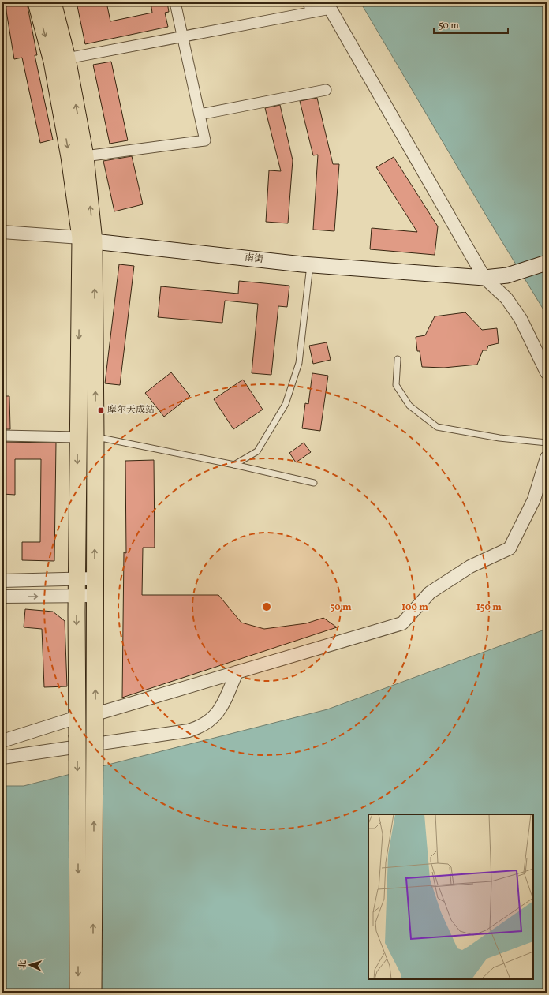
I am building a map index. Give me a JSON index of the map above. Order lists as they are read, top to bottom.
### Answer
{
  "streets": {
    "main road": ["南街"]
  },
  "places": {
    "transit": ["摩尔天成站"]
  },
  "scale_bar": "50 m",
  "north": "left",
  "rings": ["50 m", "100 m", "150 m"]
}
